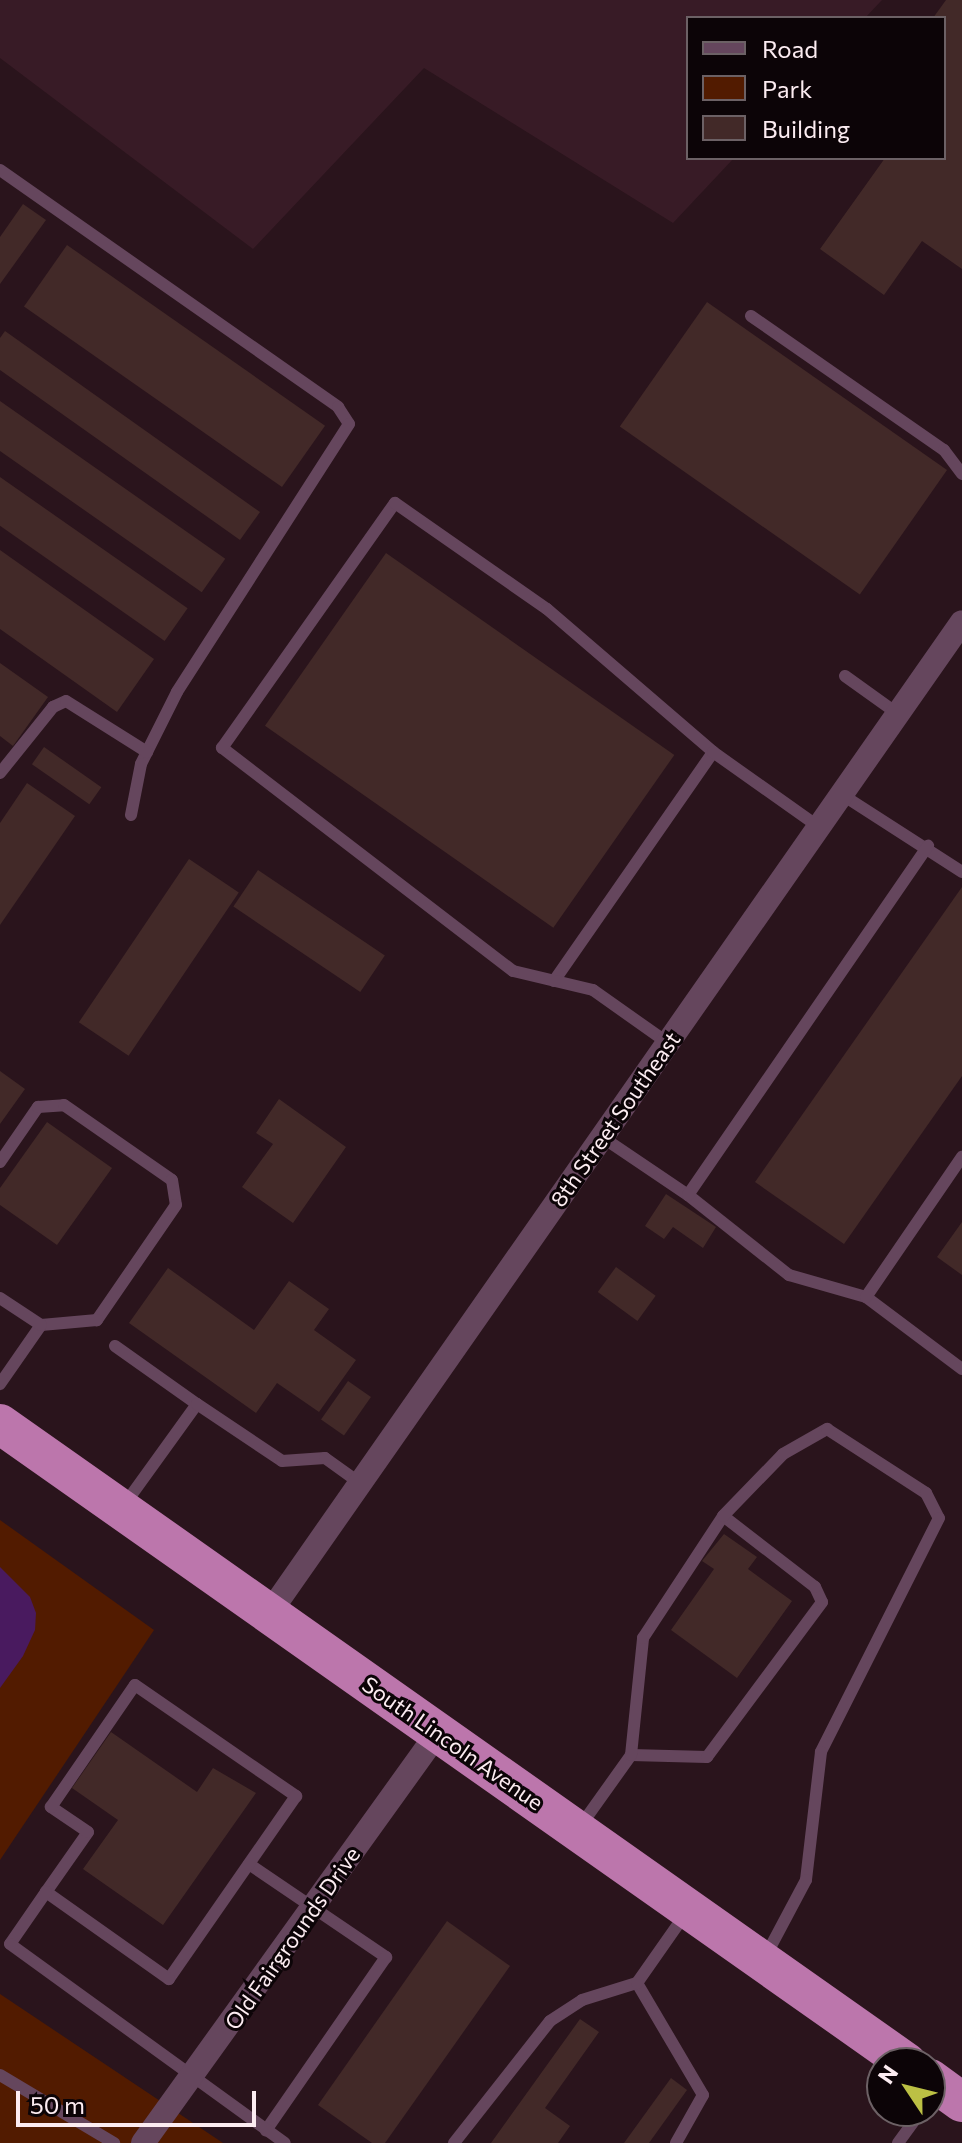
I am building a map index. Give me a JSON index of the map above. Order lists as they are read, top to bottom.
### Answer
{
  "streets": {
    "highway": ["South Lincoln Avenue"],
    "street": ["8th Street Southeast", "Old Fairgrounds Drive"]
  },
  "crossings": [
    ["8th Street Southeast", "South Lincoln Avenue"],
    ["South Lincoln Avenue", "Old Fairgrounds Drive"]
  ],
  "legend": ["Road", "Park", "Building"],
  "scale_bar": "50 m",
  "north": "top left"
}
